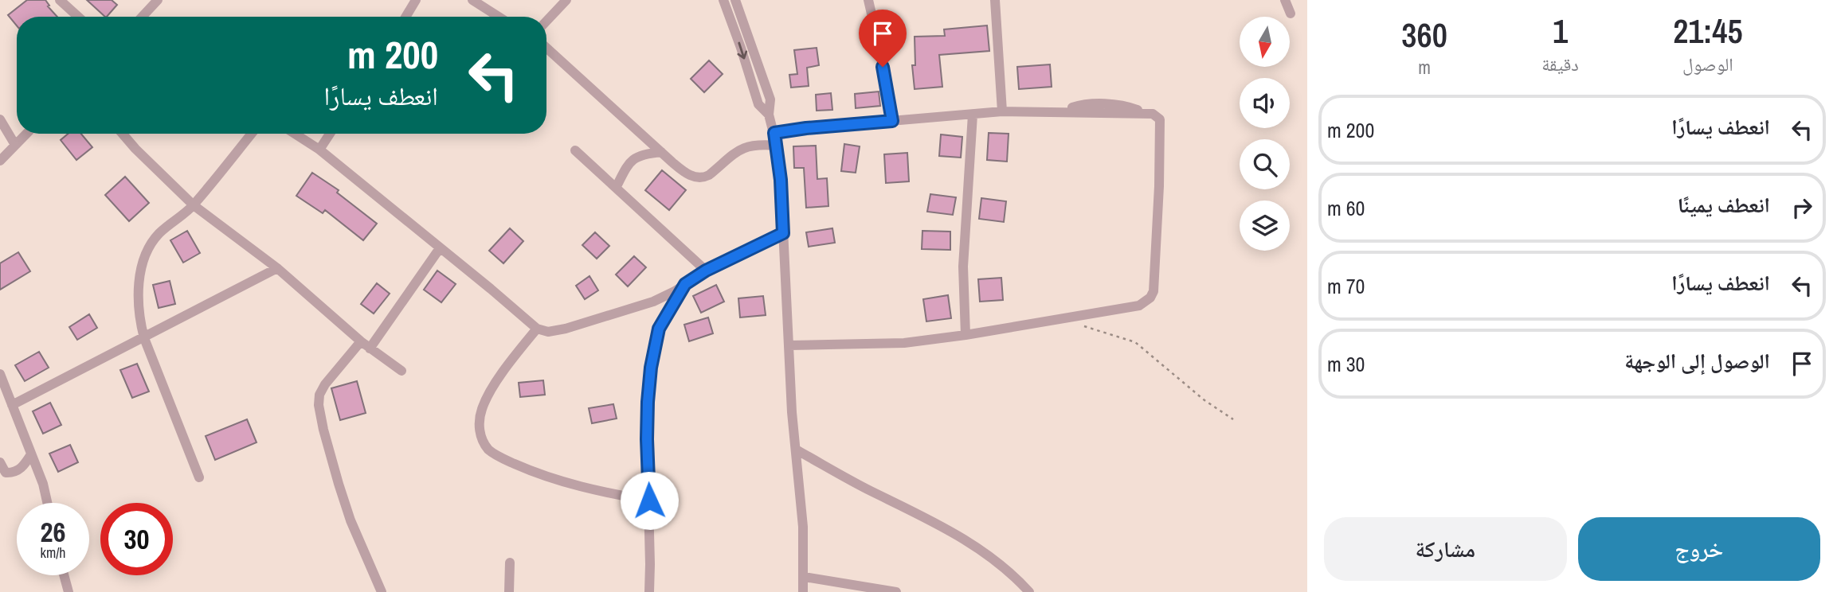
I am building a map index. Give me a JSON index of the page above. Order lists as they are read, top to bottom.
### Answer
{
  "north": "bottom",
  "page": {
    "eta": [
      "21:45",
      "الوصول",
      "1",
      "دقيقة",
      "360",
      "m"
    ],
    "turn": ["200 m", "انعطف يسارًا"],
    "list": [
      {
        "name": "انعطف يسارًا",
        "value": "200 m"
      },
      {
        "name": "انعطف يمينًا",
        "value": "60 m"
      },
      {
        "name": "انعطف يسارًا",
        "value": "70 m"
      },
      {
        "name": "الوصول إلى الوجهة",
        "value": "30 m"
      }
    ],
    "speed": "26 km/h",
    "limit": "30",
    "buttons": ["خروج", "مشاركة"]
  }
}
